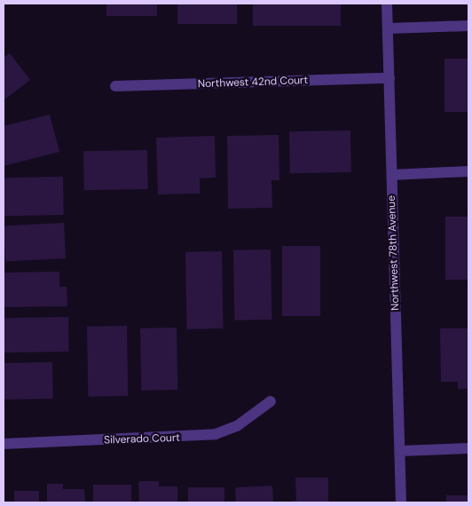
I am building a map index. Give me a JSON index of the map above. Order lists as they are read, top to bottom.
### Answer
{
  "streets": {
    "street": ["Northwest 42nd Court", "Northwest 78th Avenue", "Silverado Court"]
  },
  "crossings": [
    ["Northwest 42nd Court", "Northwest 78th Avenue"]
  ]
}
